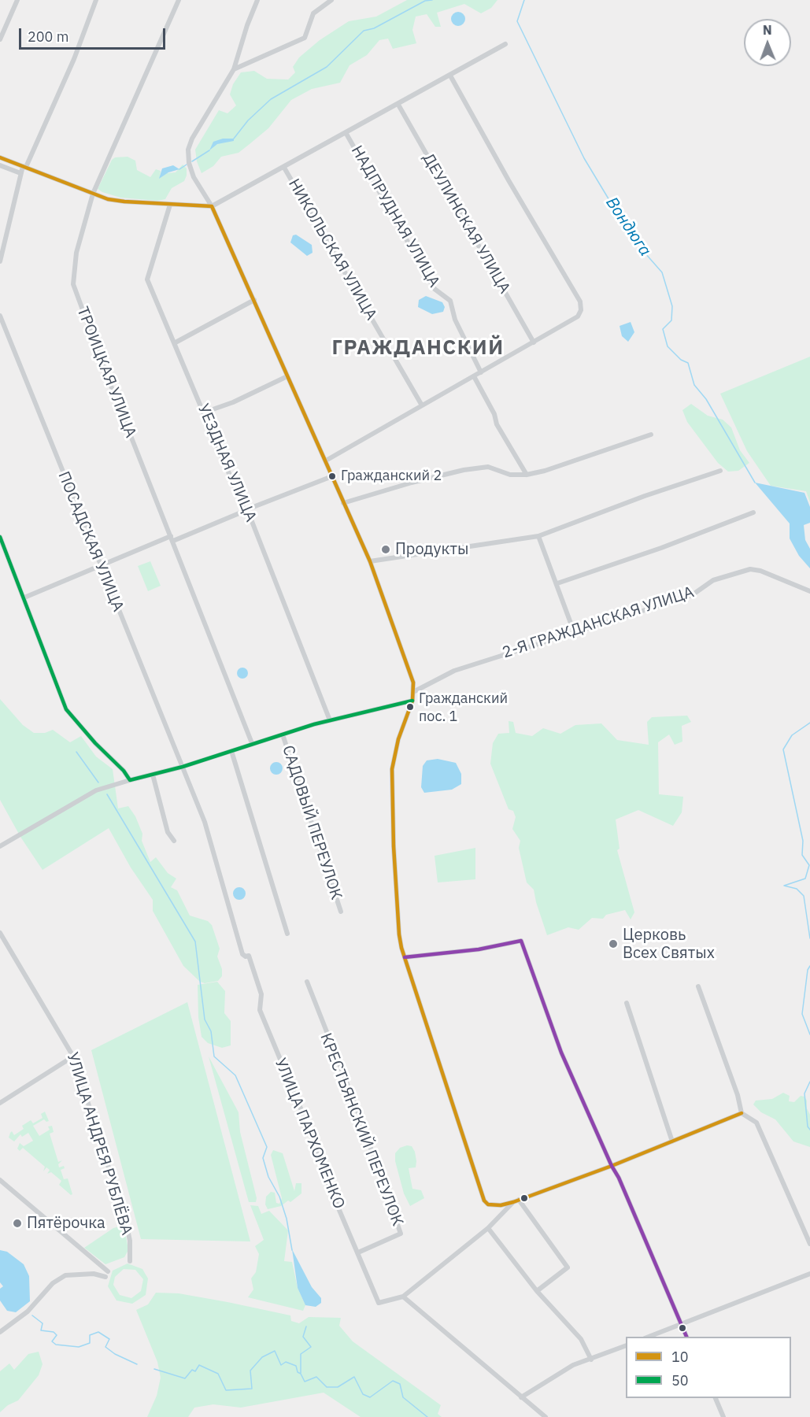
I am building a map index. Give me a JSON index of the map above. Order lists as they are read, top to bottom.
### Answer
{
  "streets": {
    "street": [
      "НАДПРУДНАЯ УЛИЦА",
      "ДЕУЛИНСКАЯ УЛИЦА",
      "НИКОЛЬСКАЯ УЛИЦА",
      "ТРОИЦКАЯ УЛИЦА",
      "УЕЗДНАЯ УЛИЦА",
      "ПОСАДСКАЯ УЛИЦА",
      "2-Я ГРАЖДАНСКАЯ УЛИЦА",
      "САДОВЫЙ ПЕРЕУЛОК",
      "КРЕСТЬЯНСКИЙ ПЕРЕУЛОК",
      "УЛИЦА ПАРХОМЕНКО",
      "УЛИЦА АНДРЕЯ РУБЛЁВА"
    ]
  },
  "crossings": [
    ["ПОСАДСКАЯ УЛИЦА", "УЛИЦА ПАРХОМЕНКО"],
    ["КРЕСТЬЯНСКИЙ ПЕРЕУЛОК", "УЛИЦА ПАРХОМЕНКО"]
  ],
  "districts": ["ГРАЖДАНСКИЙ"],
  "water": ["Вондюга"],
  "places": [
    "Гражданский 2",
    "Продукты",
    "Гражданский пос. 1",
    "Церковь Всех Святых",
    "Пятёрочка"
  ],
  "lines": ["transit line 10", "transit line 50"],
  "legend": ["10", "50"],
  "scale_bar": "200 m",
  "north": "top"
}
